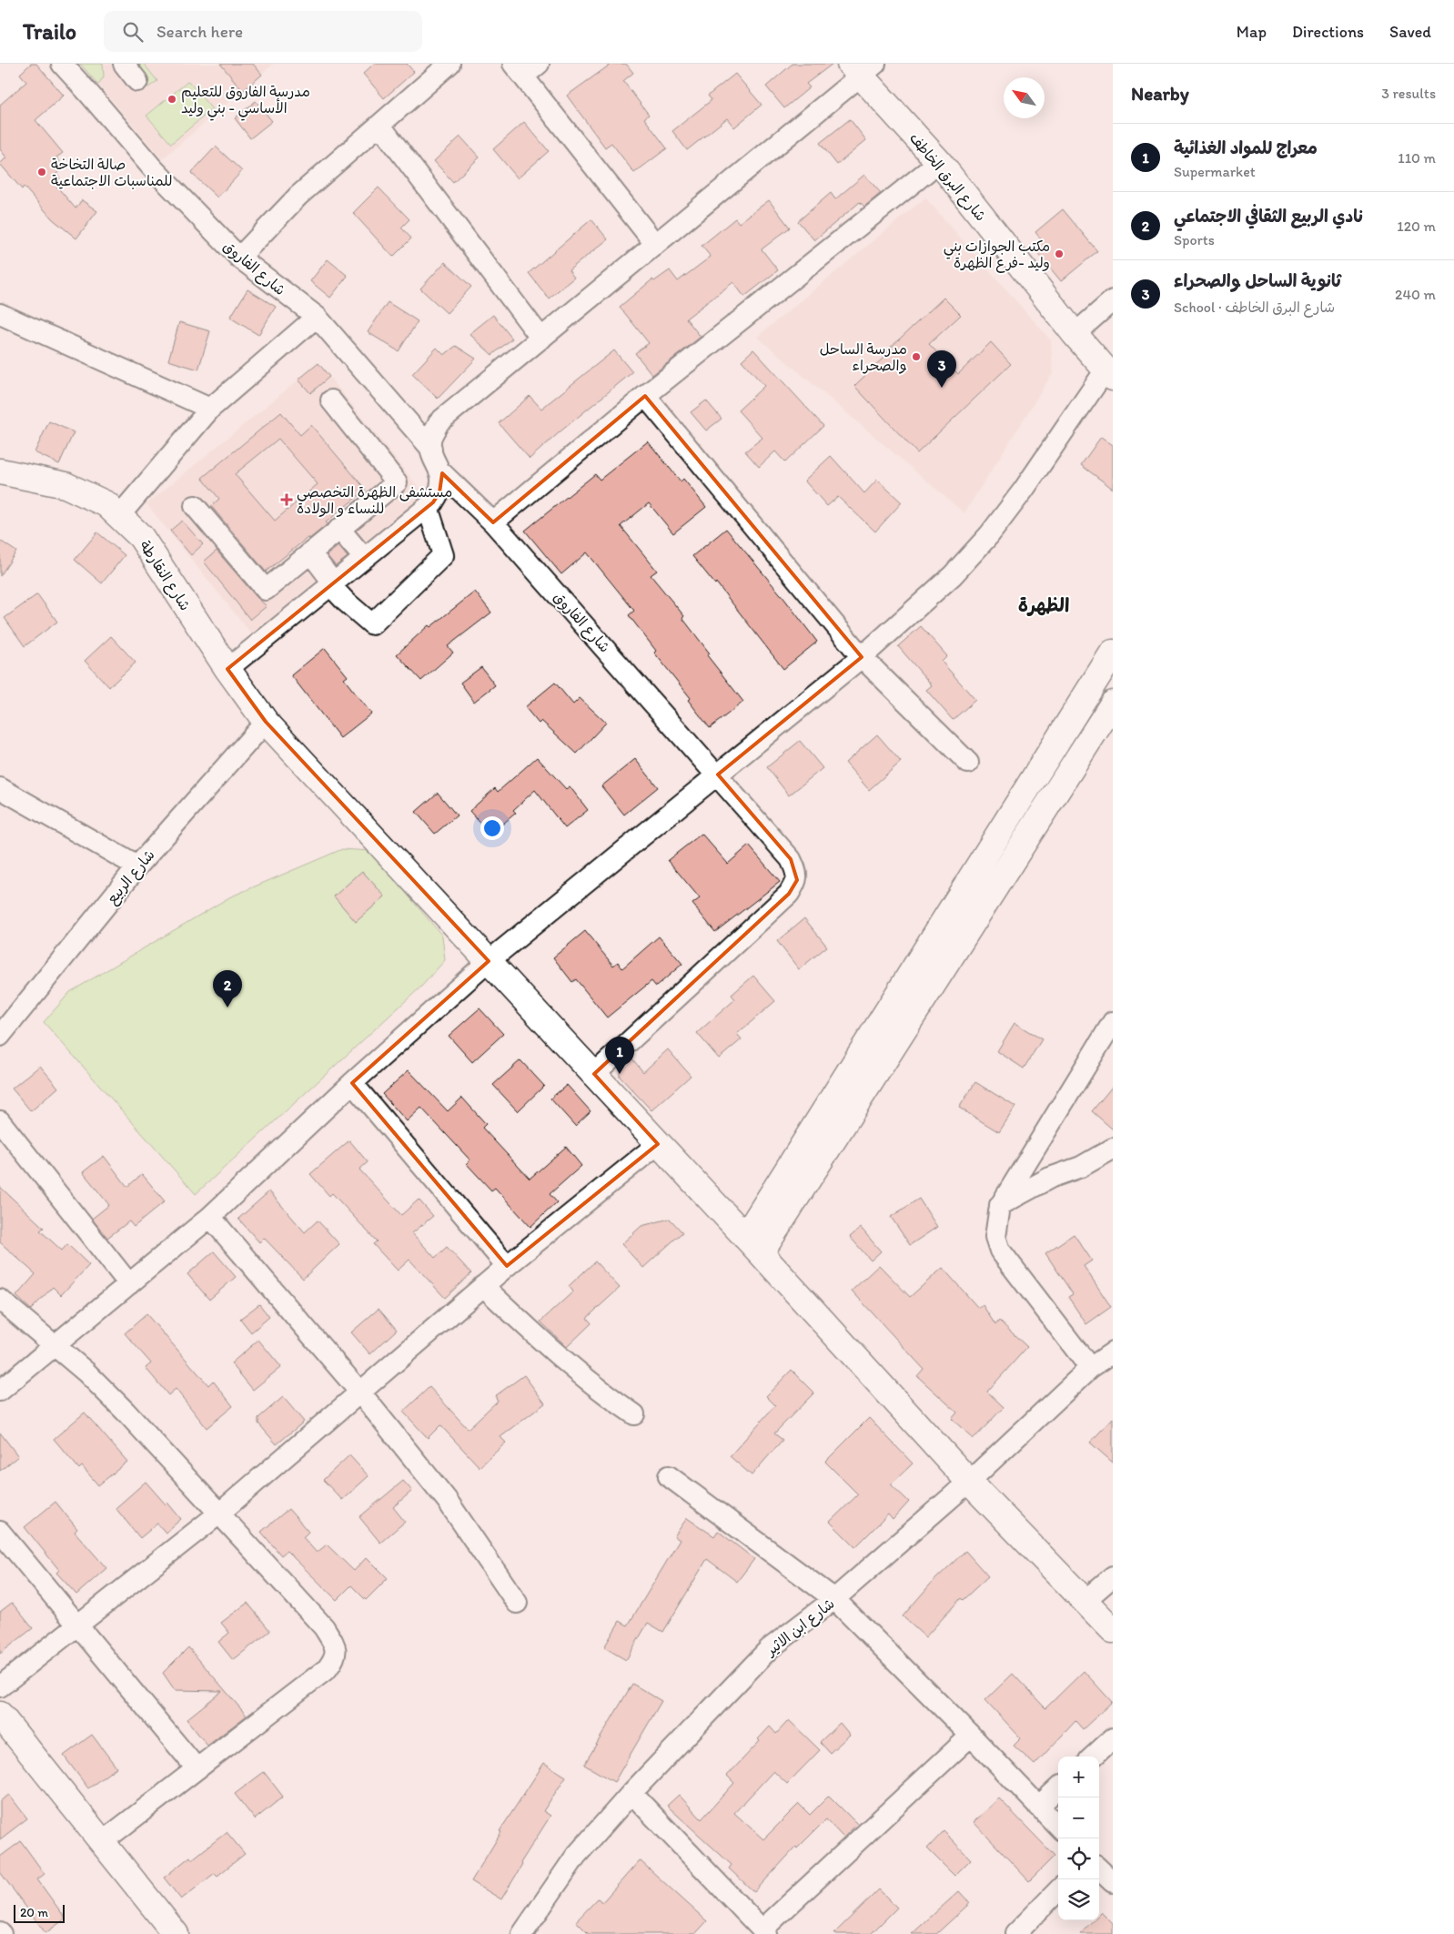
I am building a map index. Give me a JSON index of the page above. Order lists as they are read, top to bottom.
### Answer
{
  "streets": {
    "main road": ["شارع البرق الخاطف", "شارع النقارطة"],
    "street": ["شارع الفاروق", "شارع الربيع", "شارع ابن الاثير"]
  },
  "crossings": [
    ["شارع الفاروق", "شارع النقارطة"],
    ["شارع النقارطة", "شارع الربيع"],
    ["شارع النقارطة", "شارع ابن الاثير"]
  ],
  "districts": ["الظهرة"],
  "places": {
    "other": [
      "مدرسة الفاروق للتعليم الأساسي - بني وليد",
      "صالة التخاخة للمناسبات الاجتماعية",
      "مكتب الجوازات بني وليد -فرع الظهرة",
      "مدرسة الساحل والصحراء"
    ],
    "health": ["مستشفى الظهرة التخصصي للنساء و الولادة"]
  },
  "scale_bar": "20 m",
  "north": "top left",
  "page": {
    "header": "Trailo",
    "search": "Search here",
    "nav": ["Map", "Directions", "Saved"],
    "heading": ["Nearby", "3 results"],
    "list": [
      {
        "mark": "1",
        "name": "معراج للمواد الغذائية",
        "note": "Supermarket",
        "value": "110 m"
      },
      {
        "mark": "2",
        "name": "نادي الربيع الثقافي الاجتماعي",
        "note": "Sports",
        "value": "120 m"
      },
      {
        "mark": "3",
        "name": "ثانوية الساحل والصحراء",
        "note": "School · شارع البرق الخاطف",
        "value": "240 m"
      }
    ],
    "pins": ["3", "2", "1"],
    "map_buttons": ["+", "−"],
    "scale": "20 m"
  }
}
